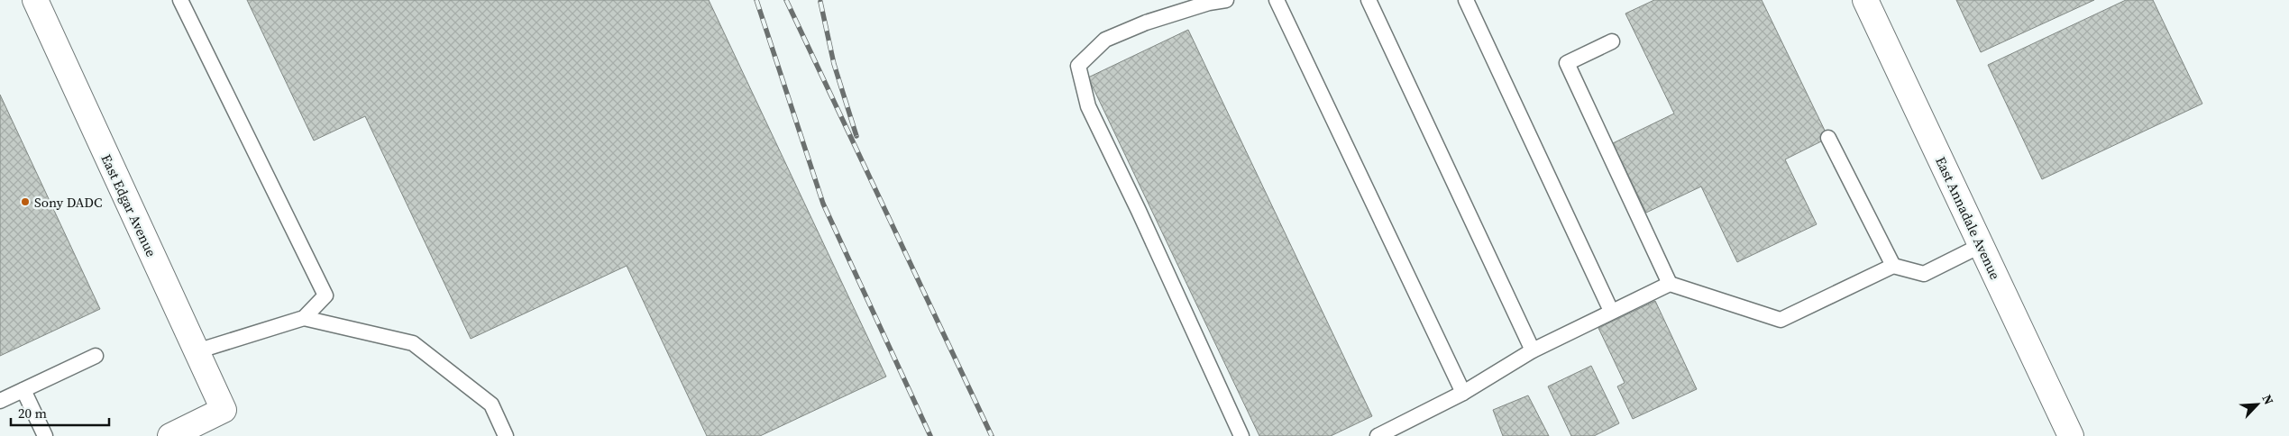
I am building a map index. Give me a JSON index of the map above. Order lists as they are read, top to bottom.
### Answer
{
  "streets": {
    "street": ["East Edgar Avenue", "East Annadale Avenue"]
  },
  "places": ["Sony DADC"],
  "scale_bar": "20 m",
  "north": "top right"
}
